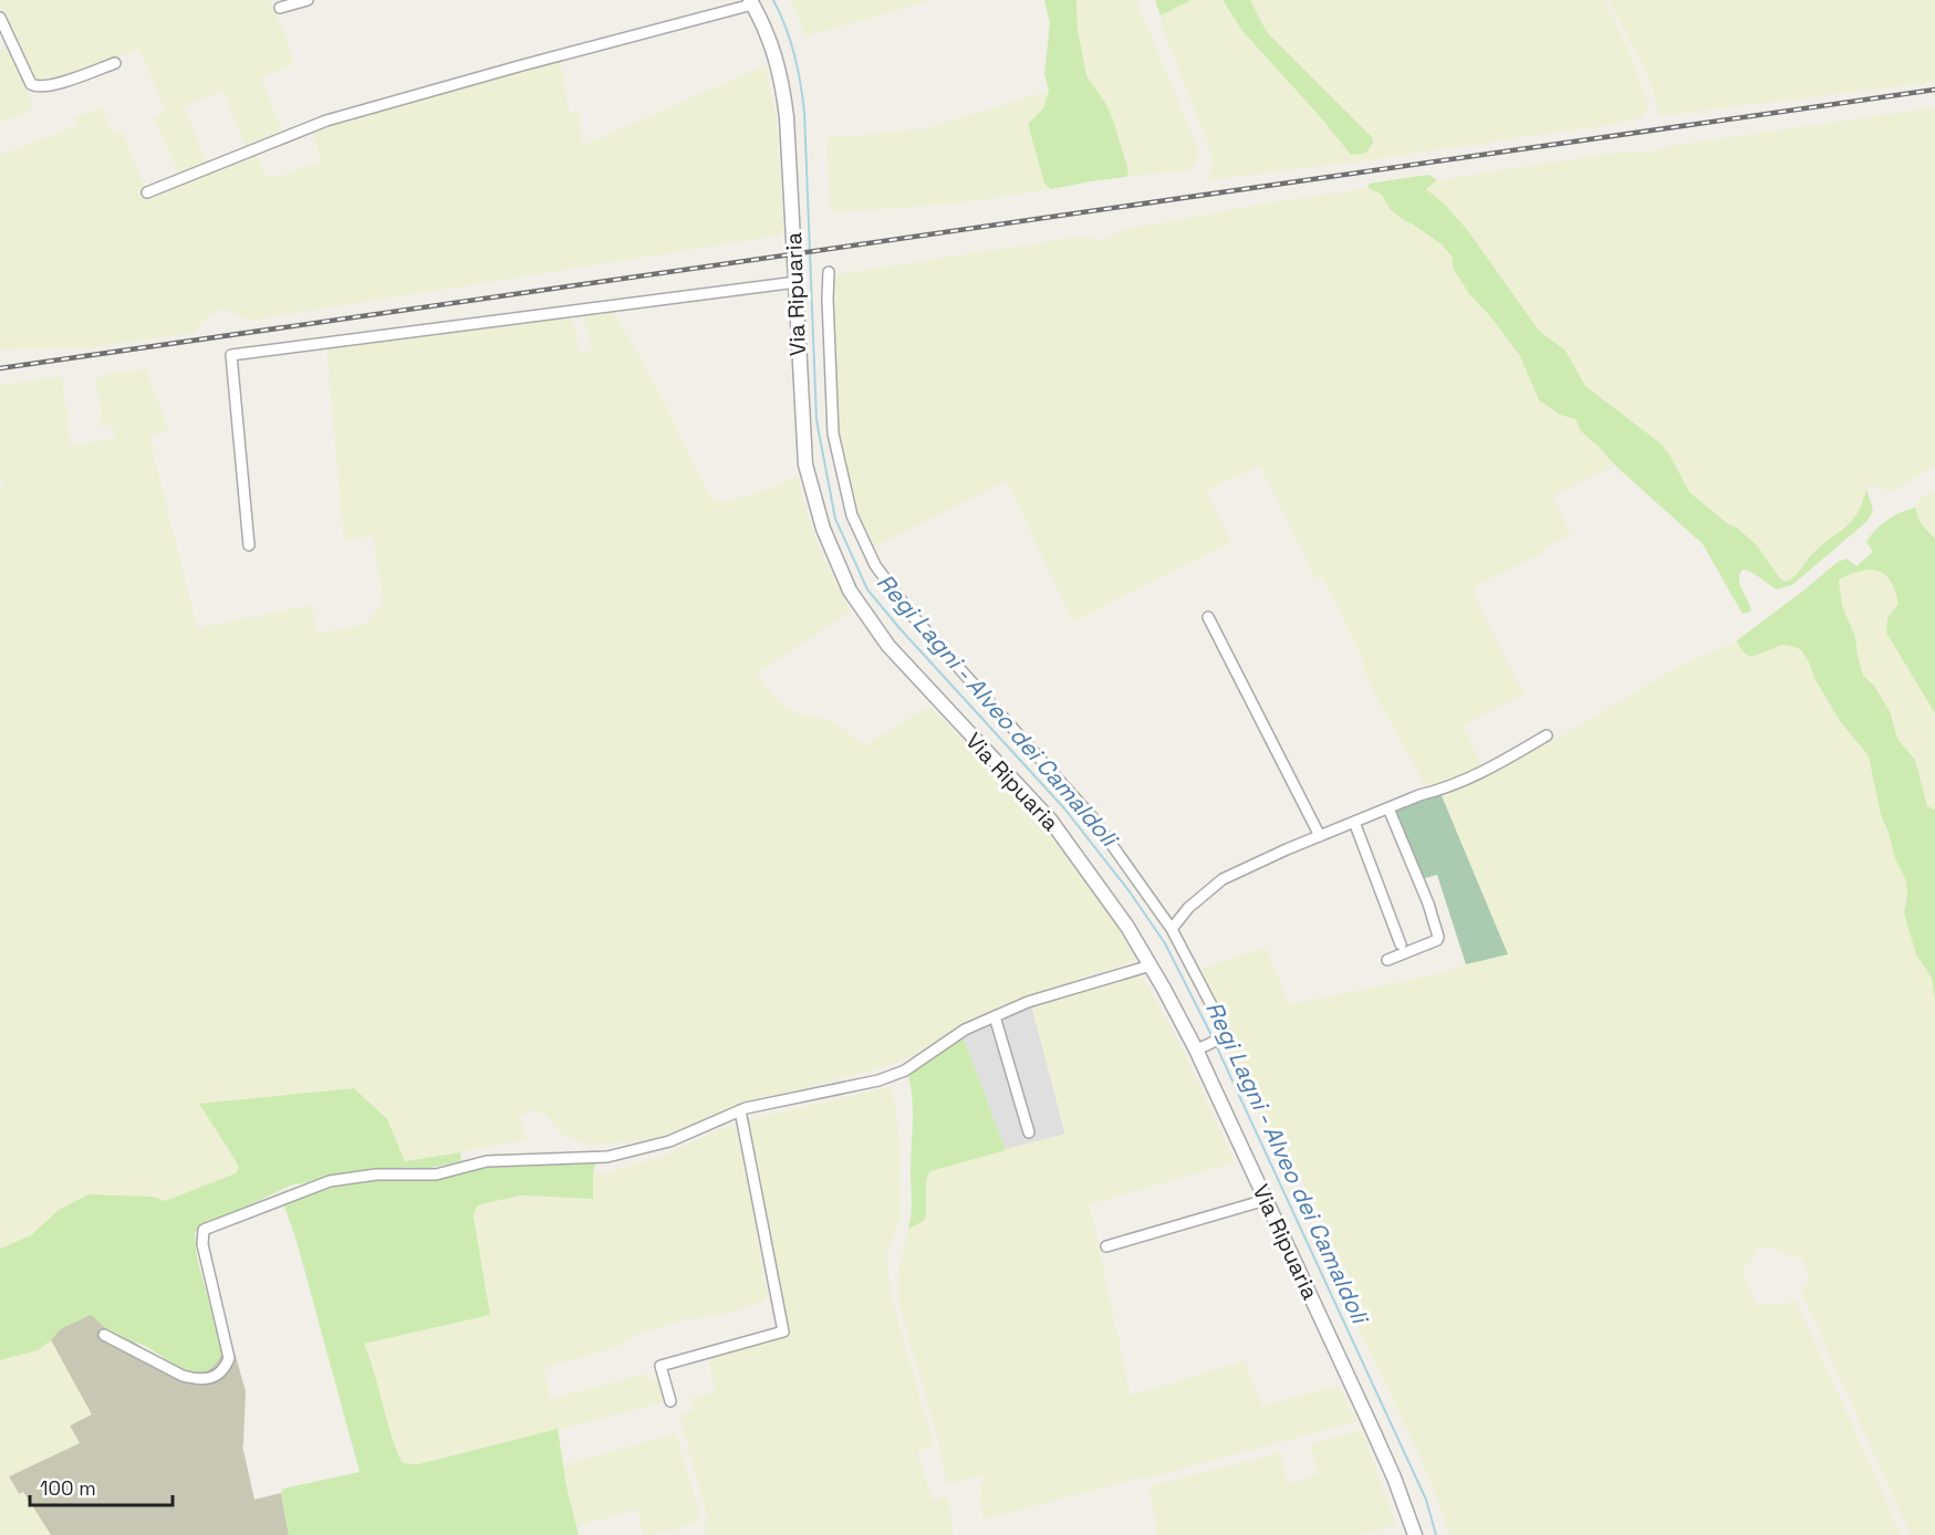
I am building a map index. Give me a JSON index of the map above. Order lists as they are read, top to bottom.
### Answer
{
  "streets": {
    "street": ["Via Ripuaria"]
  },
  "water": ["Regi Lagni - Alveo dei Camaldoli"],
  "scale_bar": "100 m"
}
